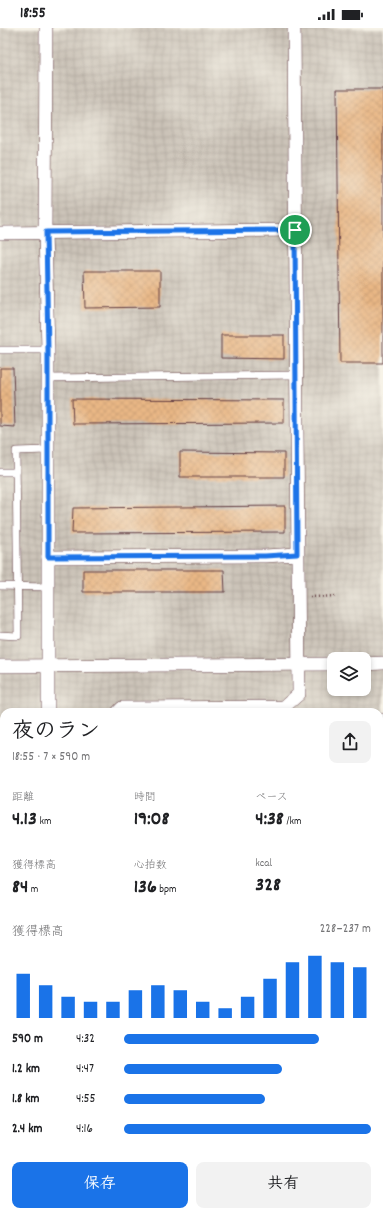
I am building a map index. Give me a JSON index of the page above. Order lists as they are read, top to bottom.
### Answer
{
  "page": {
    "status": "18:55",
    "heading": ["夜のラン", "18:55 · 7 × 590 m"],
    "stats": [
      ["距離", "4.13 km"],
      ["時間", "19:08"],
      ["ペース", "4:38 /km"],
      ["獲得標高", "84 m"],
      ["心拍数", "136 bpm"],
      ["kcal", "328"]
    ],
    "chart": ["獲得標高", "228–237 m"],
    "list": [
      {
        "name": "590 m",
        "note": "4:32"
      },
      {
        "name": "1.2 km",
        "note": "4:47"
      },
      {
        "name": "1.8 km",
        "note": "4:55"
      },
      {
        "name": "2.4 km",
        "note": "4:16"
      }
    ],
    "buttons": ["保存", "共有"]
  }
}
